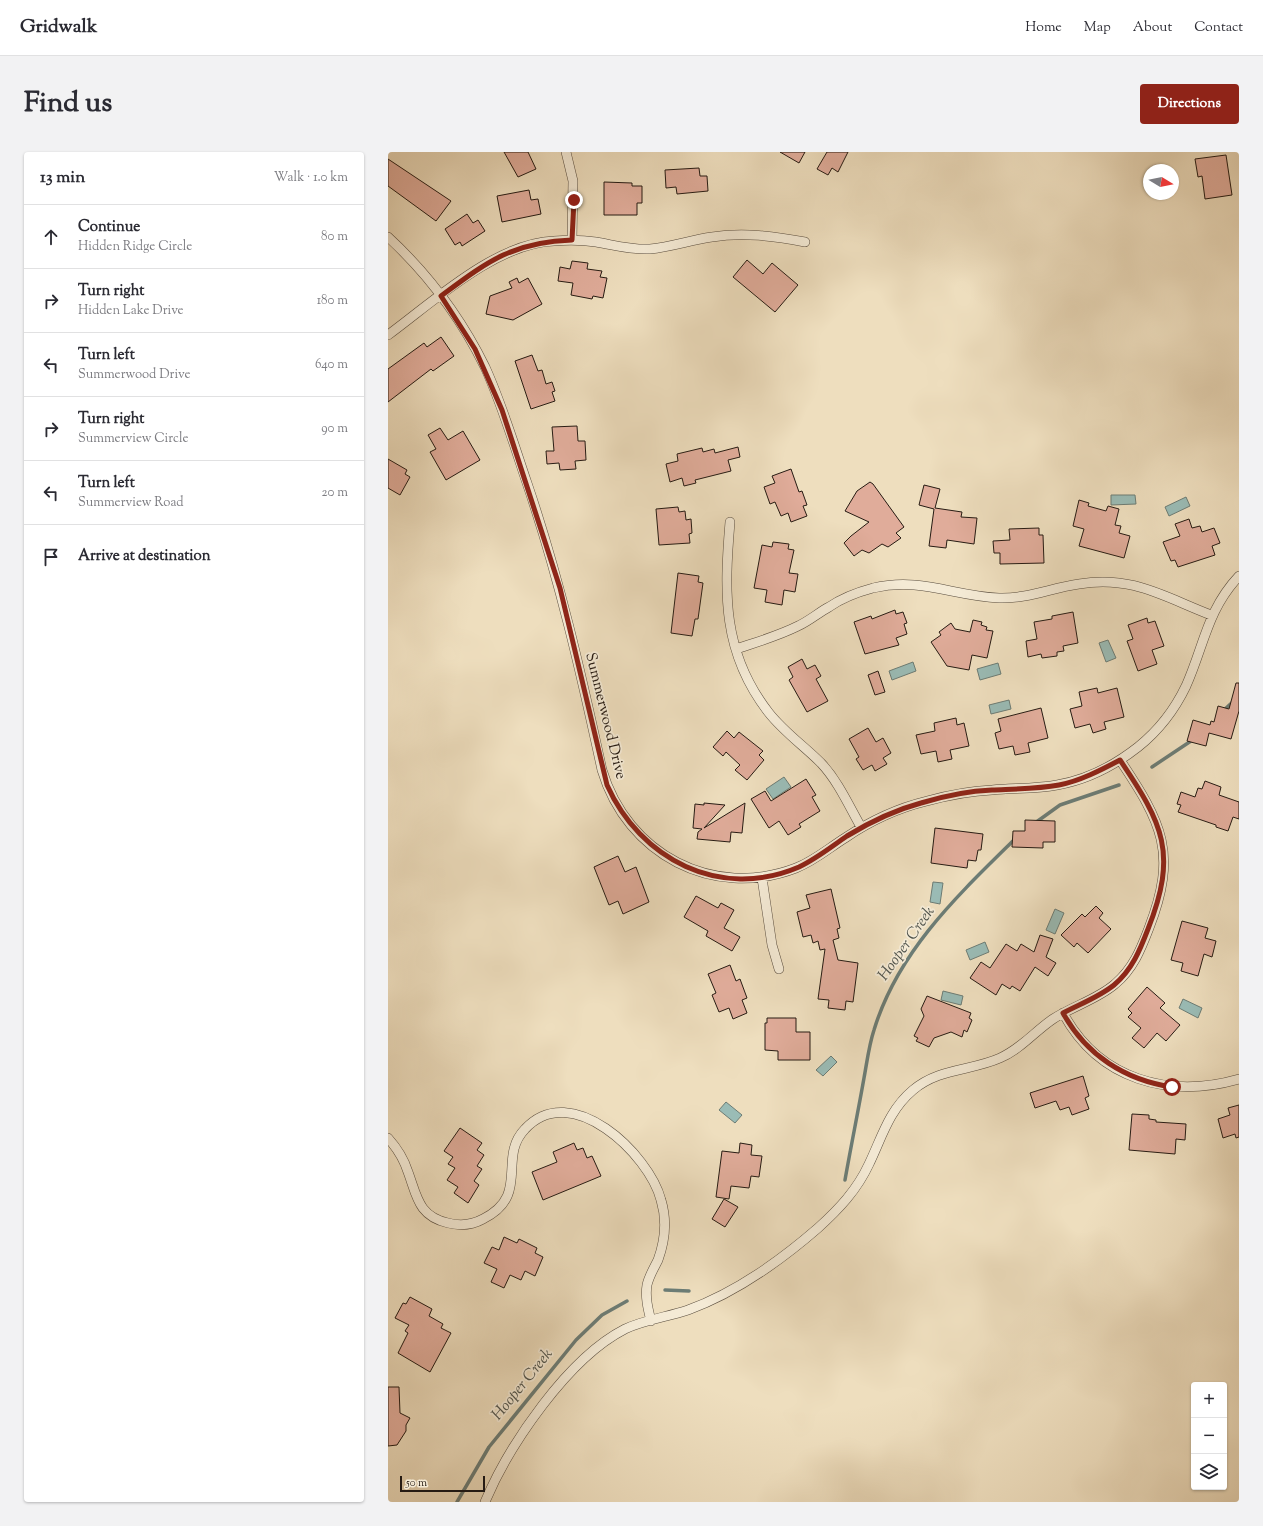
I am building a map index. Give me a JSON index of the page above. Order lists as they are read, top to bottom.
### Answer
{
  "streets": {
    "street": ["Summerwood Drive"]
  },
  "water": ["Hooper Creek"],
  "scale_bar": "50 m",
  "north": "right",
  "page": {
    "header": "Gridwalk",
    "nav": [
      "Home",
      "Map",
      "About",
      "Contact"
    ],
    "title": "Find us",
    "buttons": "Directions",
    "heading": ["13 min", "Walk · 1.0 km"],
    "list": [
      ["Continue", "Hidden Ridge Circle", "80 m"],
      ["Turn right", "Hidden Lake Drive", "180 m"],
      ["Turn left", "Summerwood Drive", "640 m"],
      ["Turn right", "Summerview Circle", "90 m"],
      ["Turn left", "Summerview Road", "20 m"],
      "Arrive at destination"
    ],
    "map_buttons": ["+", "−"],
    "scale": "50 m"
  }
}
